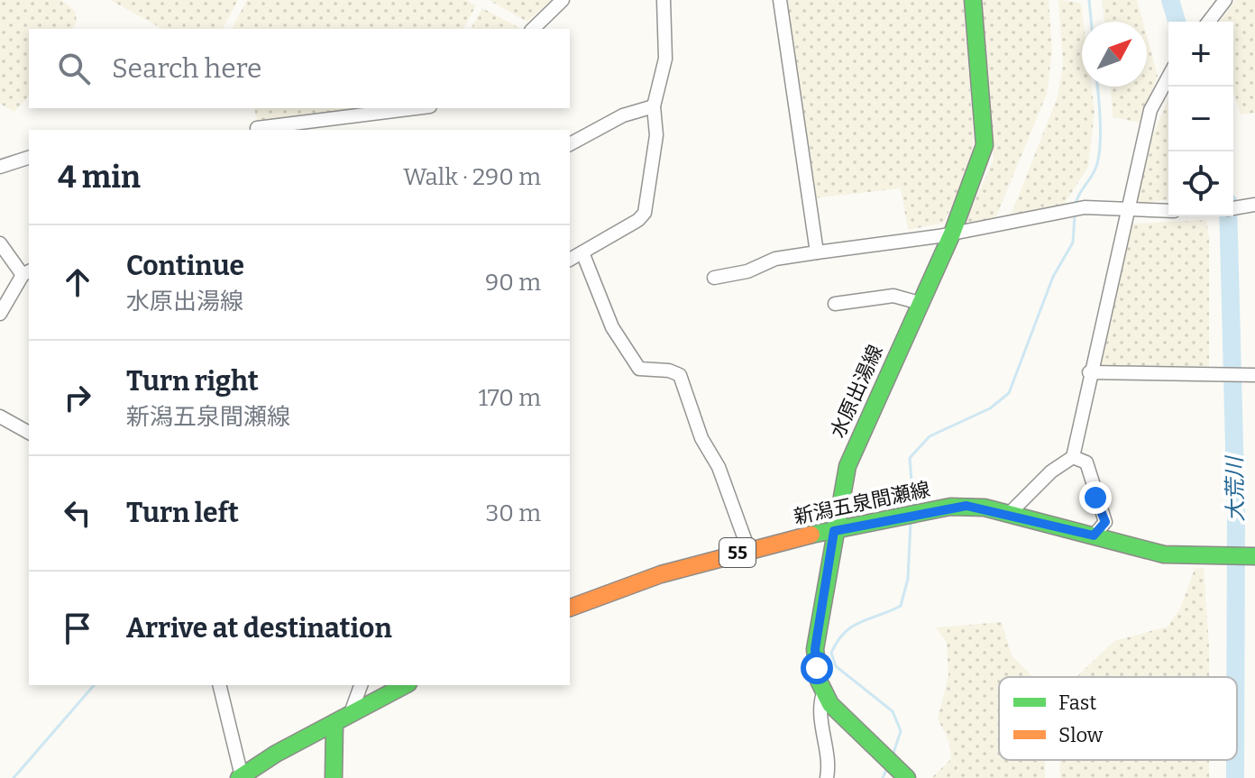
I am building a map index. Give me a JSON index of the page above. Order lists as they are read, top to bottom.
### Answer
{
  "streets": {
    "main road": ["水原出湯線", "新潟五泉間瀬線", "55"]
  },
  "crossings": [
    ["水原出湯線", "新潟五泉間瀬線"]
  ],
  "water": ["大荒川"],
  "legend": ["Fast", "Slow"],
  "north": "top right",
  "page": {
    "map_buttons": ["+", "−"],
    "search": "Search here",
    "heading": ["4 min", "Walk · 290 m"],
    "list": [
      ["Continue", "水原出湯線", "90 m"],
      ["Turn right", "新潟五泉間瀬線", "170 m"],
      ["Turn left", "30 m"],
      "Arrive at destination"
    ]
  }
}
